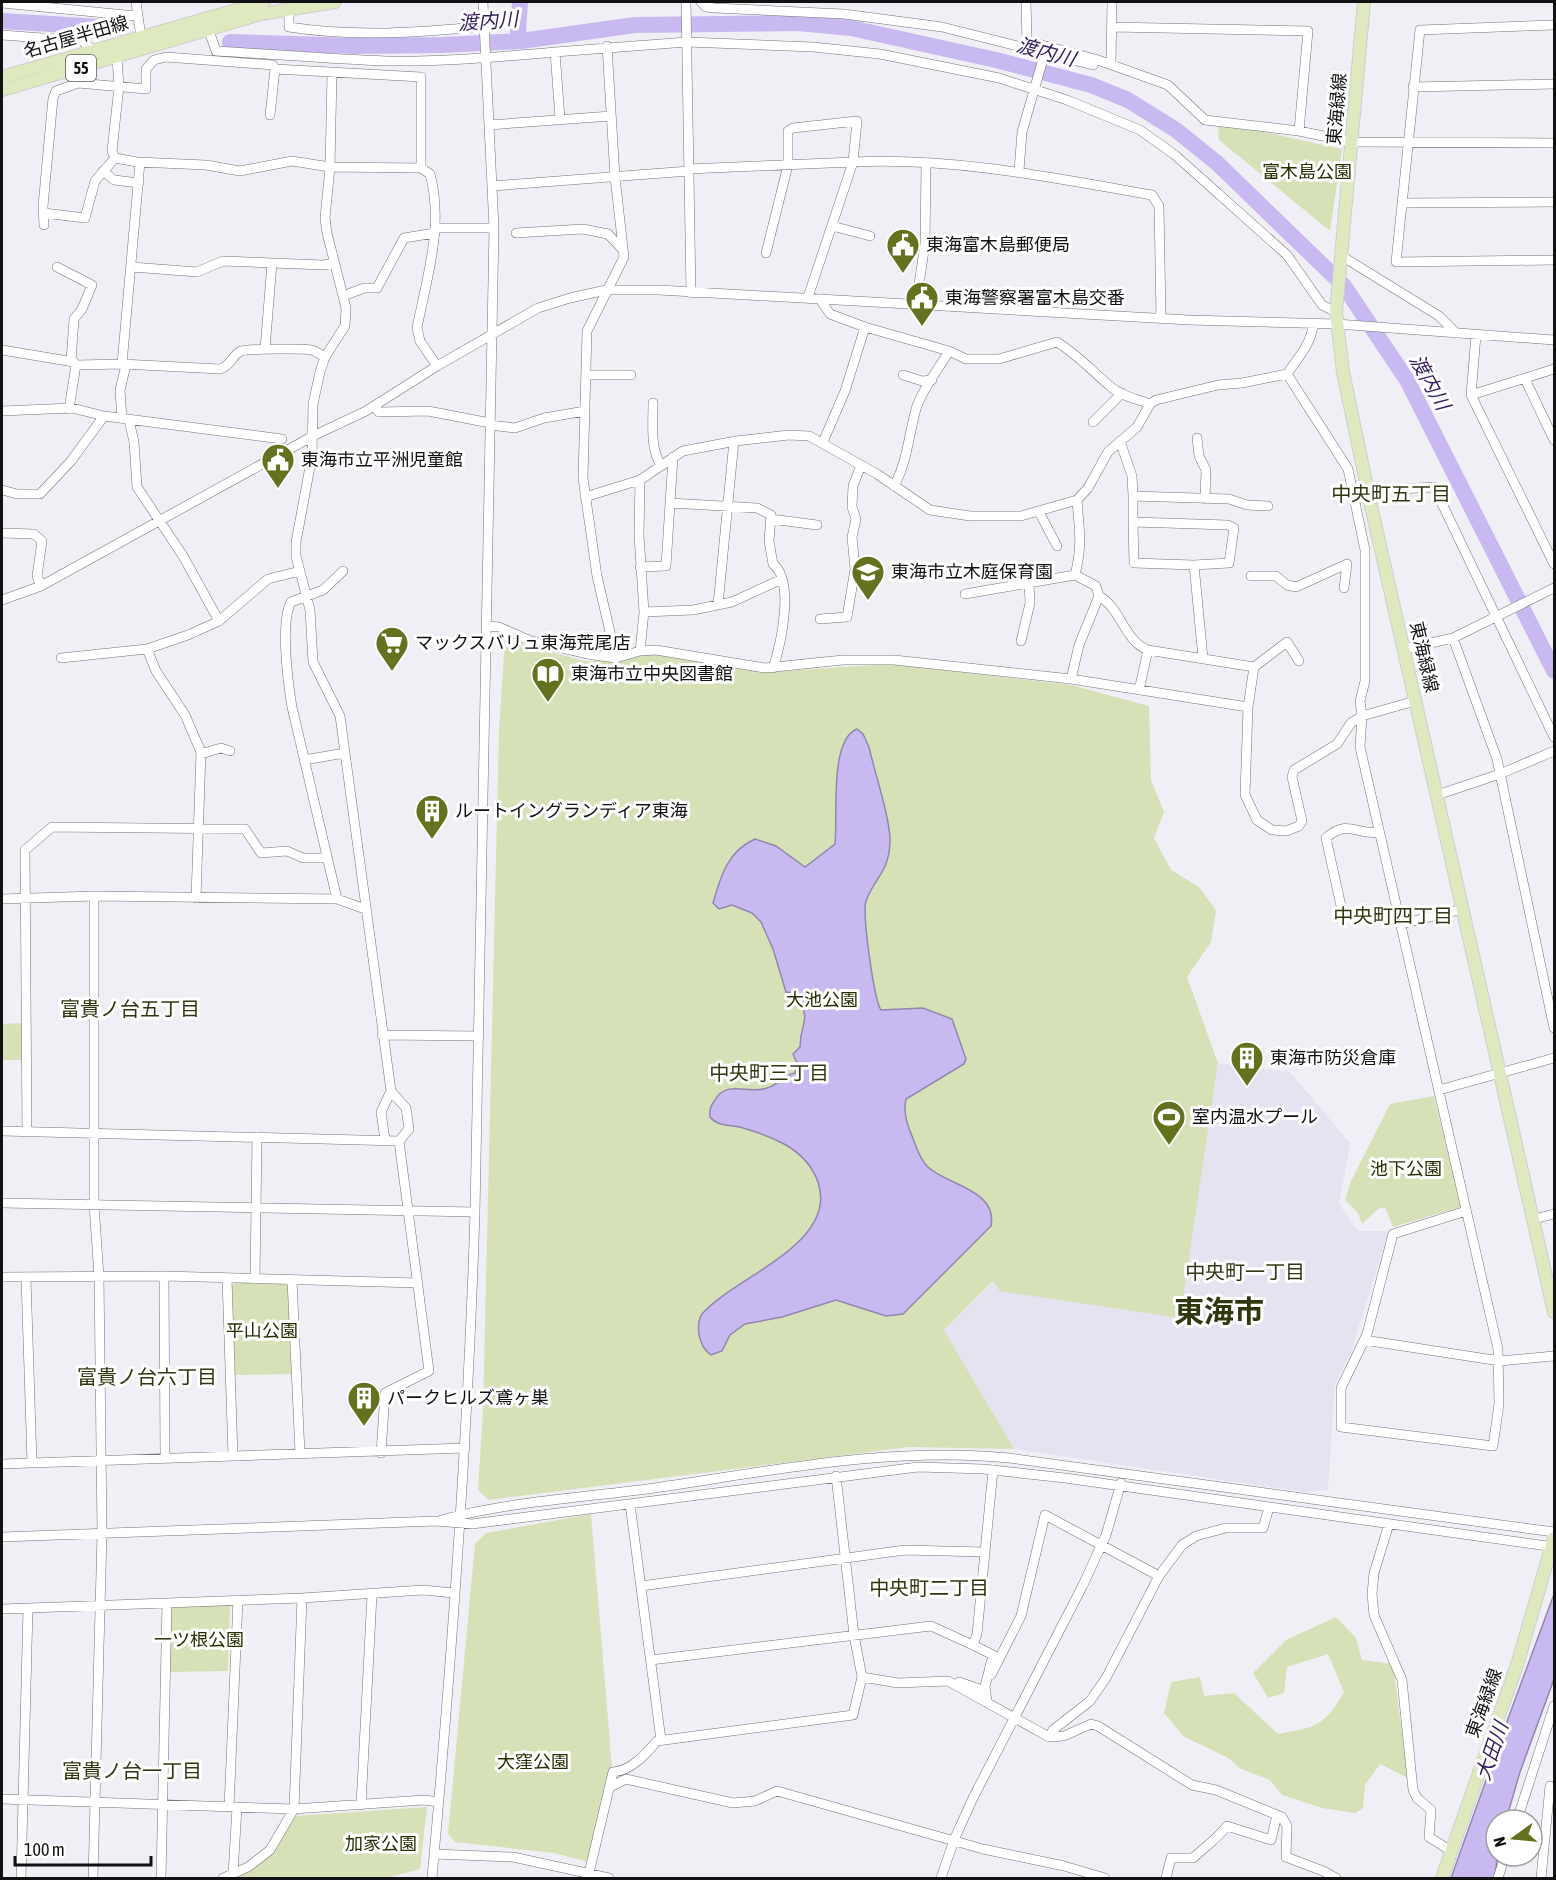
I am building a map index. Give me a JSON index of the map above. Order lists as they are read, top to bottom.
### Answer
{
  "streets": {
    "main road": ["名古屋半田線", "55", "東海緑線"]
  },
  "districts": [
    "中央町五丁目",
    "中央町四丁目",
    "富貴ノ台五丁目",
    "中央町三丁目",
    "中央町一丁目",
    "東海市",
    "富貴ノ台六丁目",
    "中央町二丁目",
    "富貴ノ台一丁目"
  ],
  "water": ["渡内川", "大田川"],
  "parks": [
    "富木島公園",
    "大池公園",
    "池下公園",
    "平山公園",
    "一ツ根公園",
    "大窪公園",
    "加家公園"
  ],
  "places": {
    "public building": ["東海富木島郵便局", "東海警察署富木島交番", "東海市立平洲児童館"],
    "school or university": ["東海市立木庭保育園"],
    "supermarket": ["マックスバリュ東海荒尾店"],
    "library": ["東海市立中央図書館"],
    "building": ["ルートイングランディア東海", "東海市防災倉庫", "パークヒルズ鳶ヶ巣"],
    "sports": ["室内温水プール"]
  },
  "scale_bar": "100 m",
  "north": "left"
}
